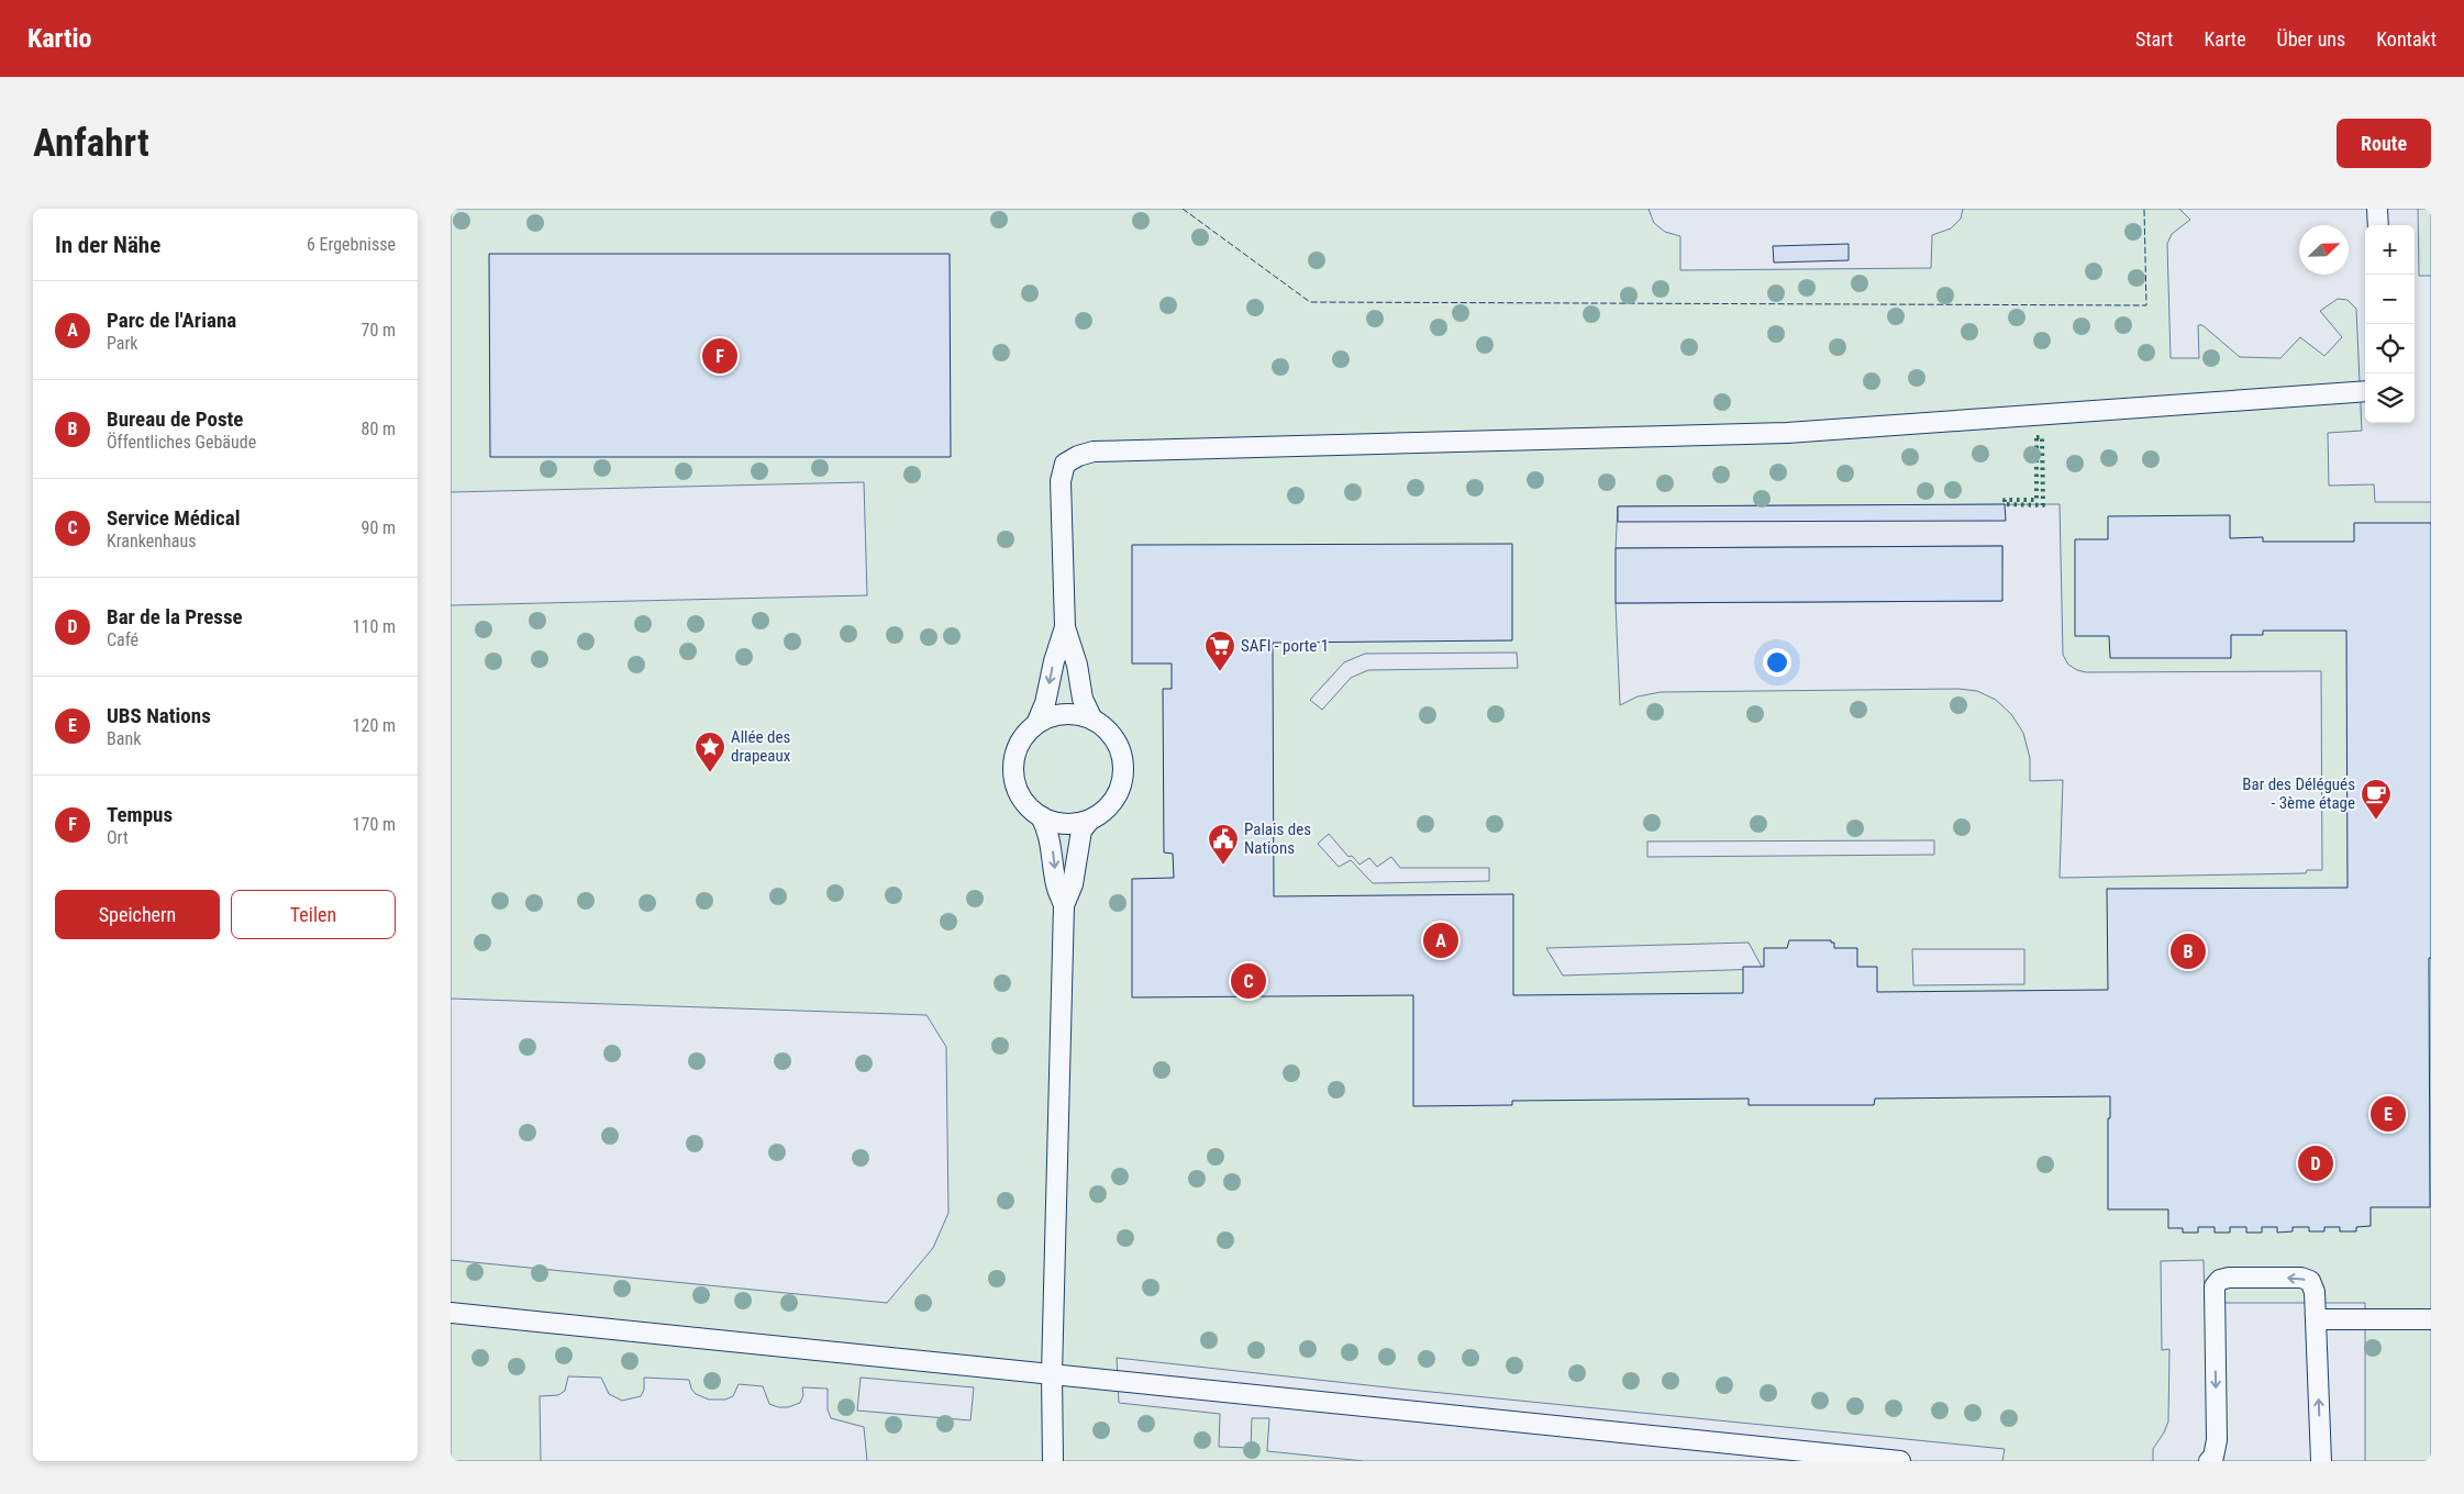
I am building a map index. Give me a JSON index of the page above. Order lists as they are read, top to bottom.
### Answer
{
  "places": {
    "supermarket": ["SAFI - porte 1"],
    "place": ["Allée des drapeaux"],
    "cafe": ["Bar des Délégués - 3ème étage"],
    "public building": ["Palais des Nations"]
  },
  "north": "top right",
  "page": {
    "header": "Kartio",
    "nav": [
      "Start",
      "Karte",
      "Über uns",
      "Kontakt"
    ],
    "buttons": [
      "Route",
      ["Speichern", "Teilen"]
    ],
    "title": "Anfahrt",
    "heading": ["In der Nähe", "6 Ergebnisse"],
    "map_buttons": ["+", "−"],
    "list": [
      {
        "mark": "A",
        "name": "Parc de l'Ariana",
        "note": "Park",
        "value": "70 m"
      },
      {
        "mark": "B",
        "name": "Bureau de Poste",
        "note": "Öffentliches Gebäude",
        "value": "80 m"
      },
      {
        "mark": "C",
        "name": "Service Médical",
        "note": "Krankenhaus",
        "value": "90 m"
      },
      {
        "mark": "D",
        "name": "Bar de la Presse",
        "note": "Café",
        "value": "110 m"
      },
      {
        "mark": "E",
        "name": "UBS Nations",
        "note": "Bank",
        "value": "120 m"
      },
      {
        "mark": "F",
        "name": "Tempus",
        "note": "Ort",
        "value": "170 m"
      }
    ],
    "pins": [
      "F",
      "A",
      "B",
      "C",
      "E",
      "D"
    ]
  }
}
